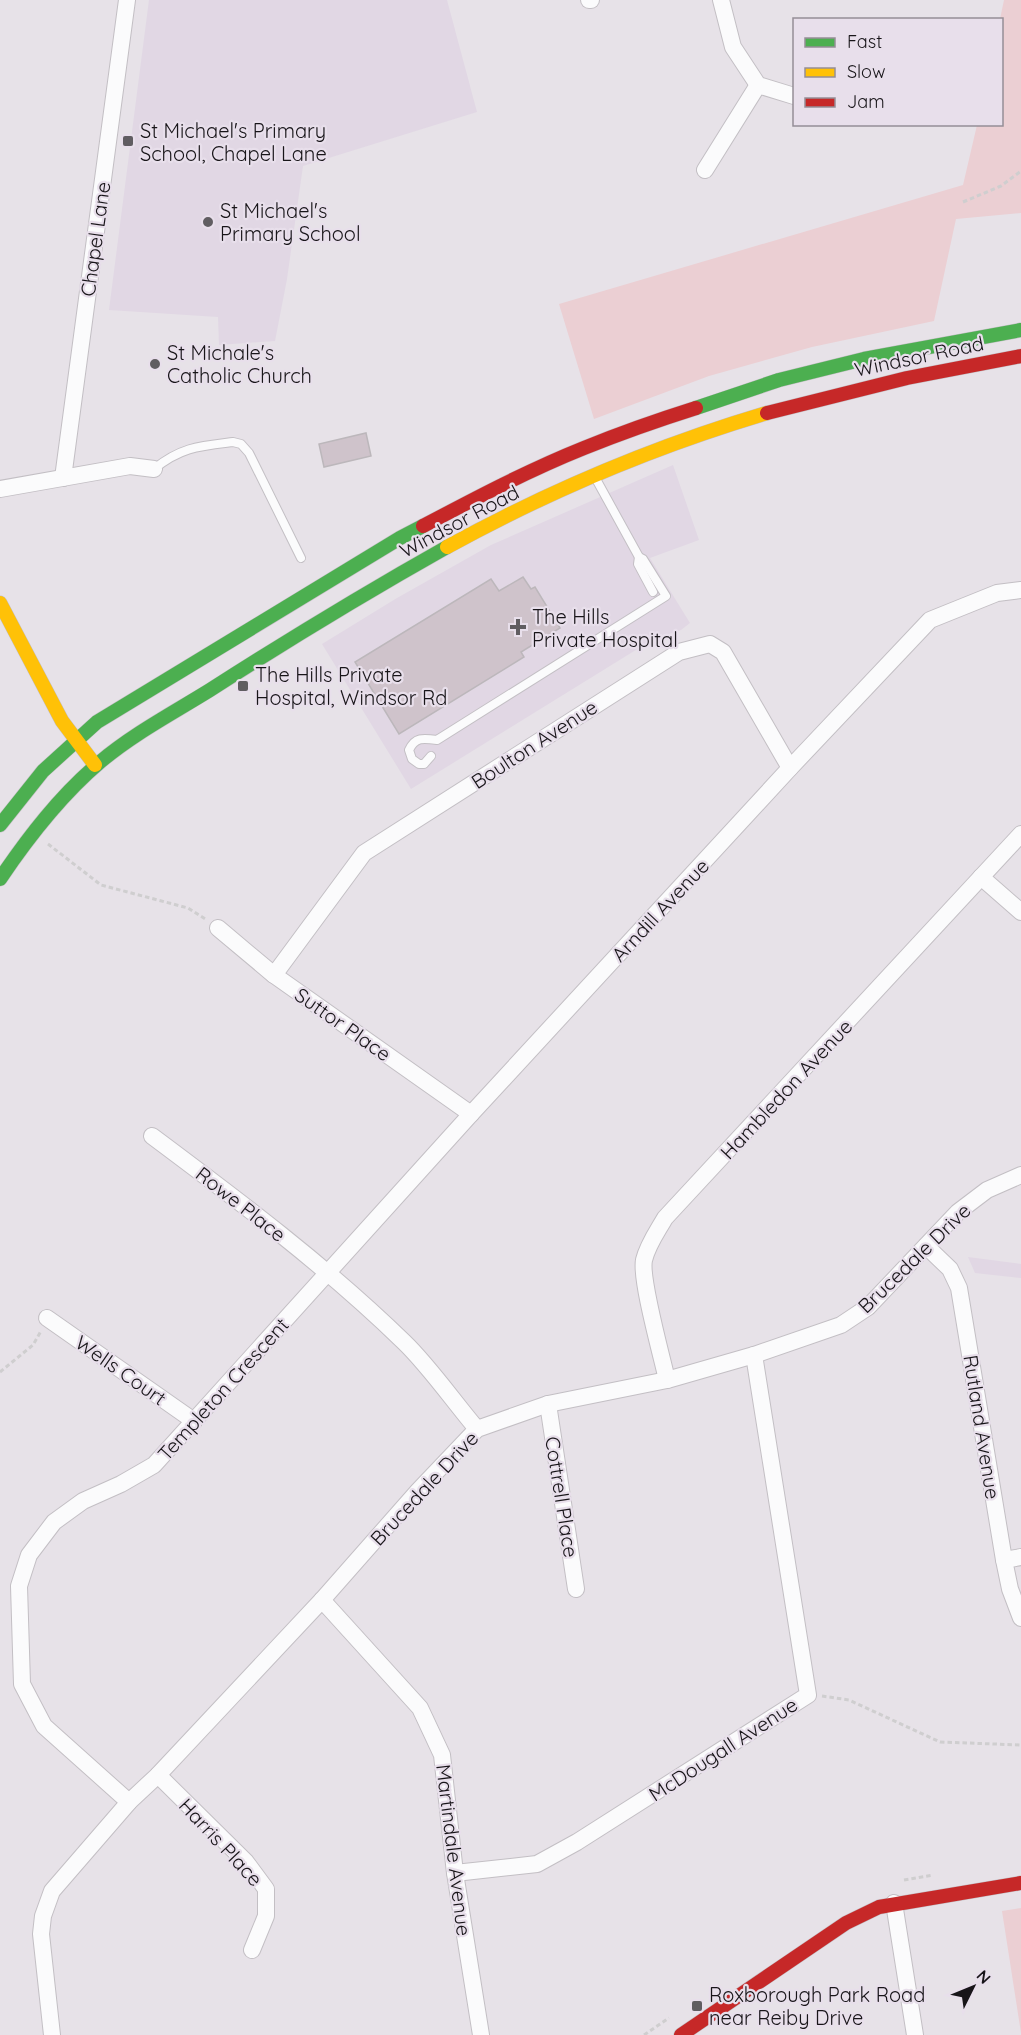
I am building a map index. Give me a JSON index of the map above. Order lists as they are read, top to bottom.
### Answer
{
  "streets": {
    "main road": ["Windsor Road"],
    "street": [
      "Chapel Lane",
      "Boulton Avenue",
      "Arndill Avenue",
      "Suttor Place",
      "Hambledon Avenue",
      "Rowe Place",
      "Brucedale Drive",
      "Wells Court",
      "Templeton Crescent",
      "Rutland Avenue",
      "Cottrell Place",
      "McDougall Avenue",
      "Harris Place",
      "Martindale Avenue"
    ]
  },
  "crossings": [
    ["Boulton Avenue", "Arndill Avenue"],
    ["Boulton Avenue", "Suttor Place"],
    ["Arndill Avenue", "Suttor Place"],
    ["Arndill Avenue", "Rowe Place"],
    ["Arndill Avenue", "Templeton Crescent"],
    ["Hambledon Avenue", "Brucedale Drive"],
    ["Rowe Place", "Brucedale Drive"],
    ["Rowe Place", "Templeton Crescent"],
    ["Brucedale Drive", "Templeton Crescent"],
    ["Brucedale Drive", "Rutland Avenue"],
    ["Brucedale Drive", "Cottrell Place"],
    ["Brucedale Drive", "McDougall Avenue"],
    ["Brucedale Drive", "Harris Place"],
    ["Brucedale Drive", "Martindale Avenue"],
    ["Wells Court", "Templeton Crescent"],
    ["McDougall Avenue", "Martindale Avenue"]
  ],
  "places": {
    "transit": ["St Michael's Primary School, Chapel Lane", "The Hills Private Hospital, Windsor Rd", "Roxborough Park Road near Reiby Drive"],
    "other": ["St Michael's Primary School", "St Michale's Catholic Church"],
    "health": ["The Hills Private Hospital"]
  },
  "legend": ["Fast", "Slow", "Jam"],
  "north": "top right"
}
